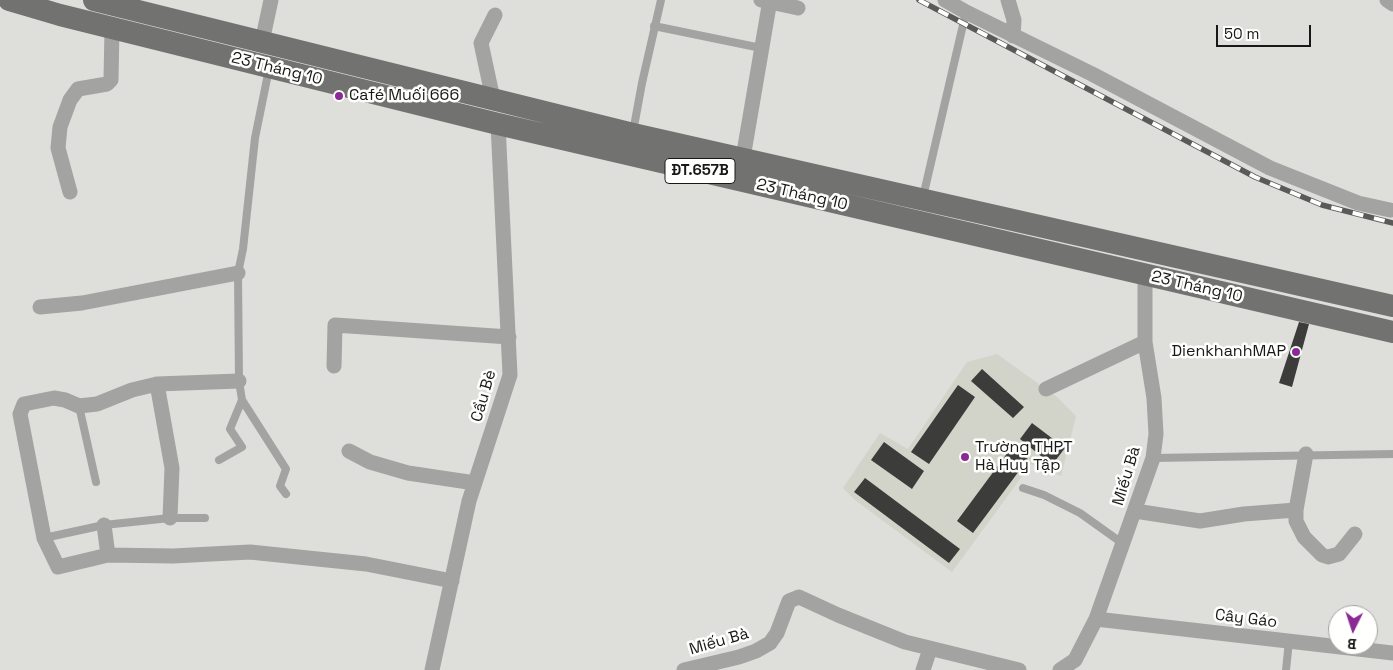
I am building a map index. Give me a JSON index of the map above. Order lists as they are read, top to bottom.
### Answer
{
  "streets": {
    "main road": ["23 Tháng 10", "ĐT.657B"],
    "street": ["Cầu Bè", "Miếu Bà", "Cây Gáo"]
  },
  "crossings": [
    ["23 Tháng 10", "Cầu Bè"],
    ["23 Tháng 10", "Miếu Bà"],
    ["Miếu Bà", "Cây Gáo"]
  ],
  "places": ["Café Muối 666", "DienkhanhMAP", "Trường THPT Hà Huy Tập"],
  "scale_bar": "50 m",
  "north": "bottom"
}
